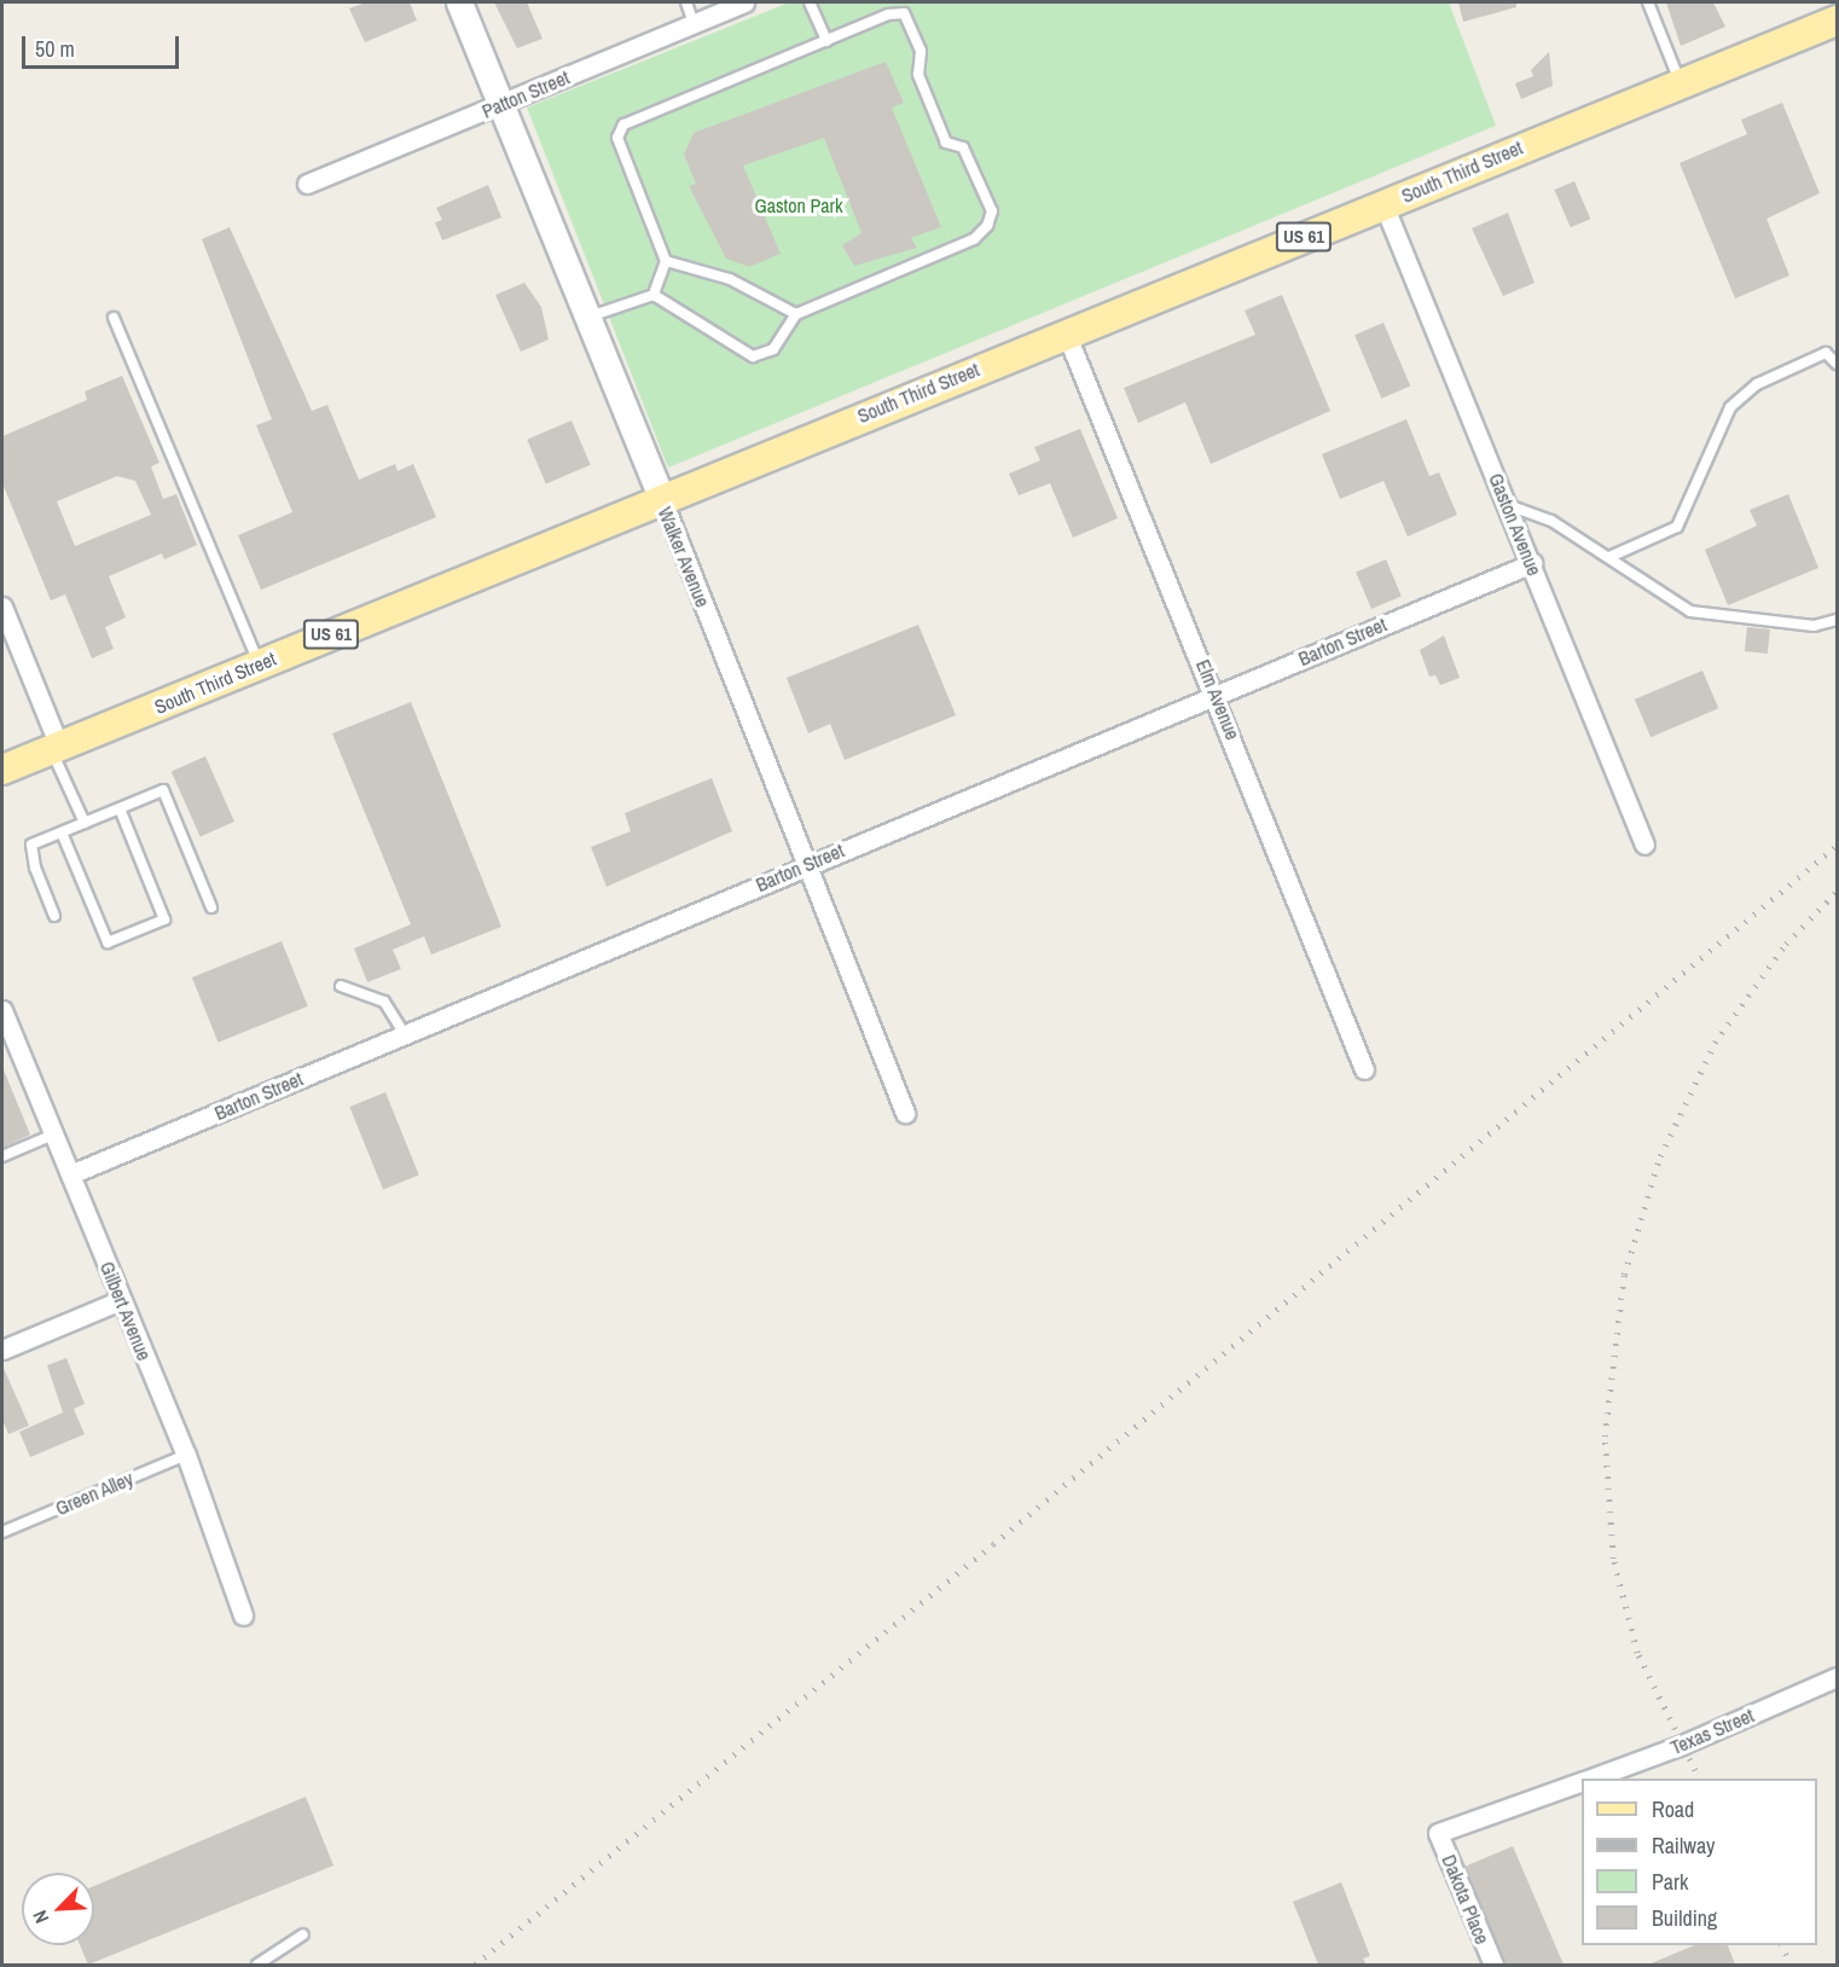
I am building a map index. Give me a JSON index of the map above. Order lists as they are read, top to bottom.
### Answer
{
  "streets": {
    "main road": ["South Third Street", "US 61"],
    "street": [
      "Patton Street",
      "Gaston Avenue",
      "Walker Avenue",
      "Barton Street",
      "Elm Avenue",
      "Gilbert Avenue",
      "Texas Street",
      "Dakota Place"
    ],
    "lane": ["Green Alley"]
  },
  "crossings": [
    ["Patton Street", "Walker Avenue"],
    ["South Third Street", "Gaston Avenue"],
    ["South Third Street", "Walker Avenue"],
    ["South Third Street", "Elm Avenue"],
    ["Gaston Avenue", "Barton Street"],
    ["Walker Avenue", "Barton Street"],
    ["Barton Street", "Elm Avenue"],
    ["Barton Street", "Gilbert Avenue"],
    ["Gilbert Avenue", "Green Alley"],
    ["Texas Street", "Dakota Place"]
  ],
  "parks": ["Gaston Park"],
  "legend": [
    "Road",
    "Railway",
    "Park",
    "Building"
  ],
  "scale_bar": "50 m",
  "north": "bottom left"
}
